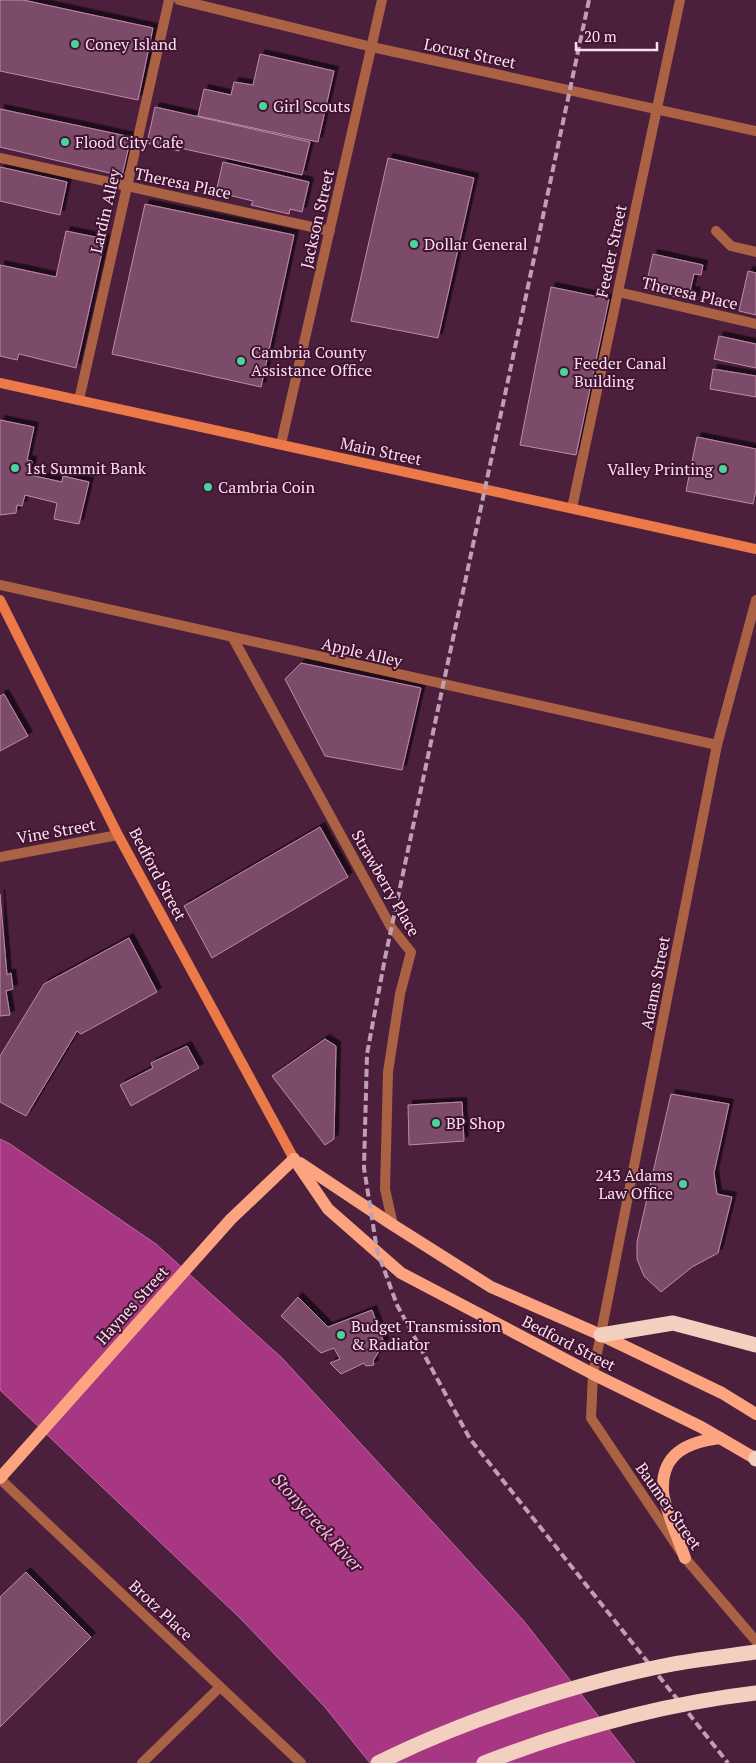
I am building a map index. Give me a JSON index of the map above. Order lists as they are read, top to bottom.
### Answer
{
  "streets": {
    "main road": ["Main Street", "Bedford Street", "Haynes Street"],
    "street": [
      "Locust Street",
      "Theresa Place",
      "Lardin Alley",
      "Jackson Street",
      "Feeder Street",
      "Apple Alley",
      "Vine Street",
      "Strawberry Place",
      "Adams Street",
      "Baumer Street",
      "Brotz Place"
    ]
  },
  "crossings": [
    ["Locust Street", "Jackson Street"],
    ["Locust Street", "Feeder Street"],
    ["Theresa Place", "Lardin Alley"],
    ["Theresa Place", "Jackson Street"],
    ["Theresa Place", "Feeder Street"],
    ["Lardin Alley", "Main Street"],
    ["Jackson Street", "Main Street"],
    ["Feeder Street", "Main Street"],
    ["Apple Alley", "Strawberry Place"],
    ["Apple Alley", "Adams Street"],
    ["Vine Street", "Bedford Street"],
    ["Bedford Street", "Strawberry Place"],
    ["Bedford Street", "Adams Street"],
    ["Bedford Street", "Haynes Street"],
    ["Bedford Street", "Baumer Street"],
    ["Adams Street", "Baumer Street"],
    ["Haynes Street", "Brotz Place"]
  ],
  "water": ["Stonycreek River"],
  "places": [
    "Coney Island",
    "Girl Scouts",
    "Flood City Cafe",
    "Dollar General",
    "Cambria County Assistance Office",
    "Feeder Canal Building",
    "1st Summit Bank",
    "Valley Printing",
    "Cambria Coin",
    "BP Shop",
    "243 Adams Law Office",
    "Budget Transmission & Radiator"
  ],
  "scale_bar": "20 m"
}
